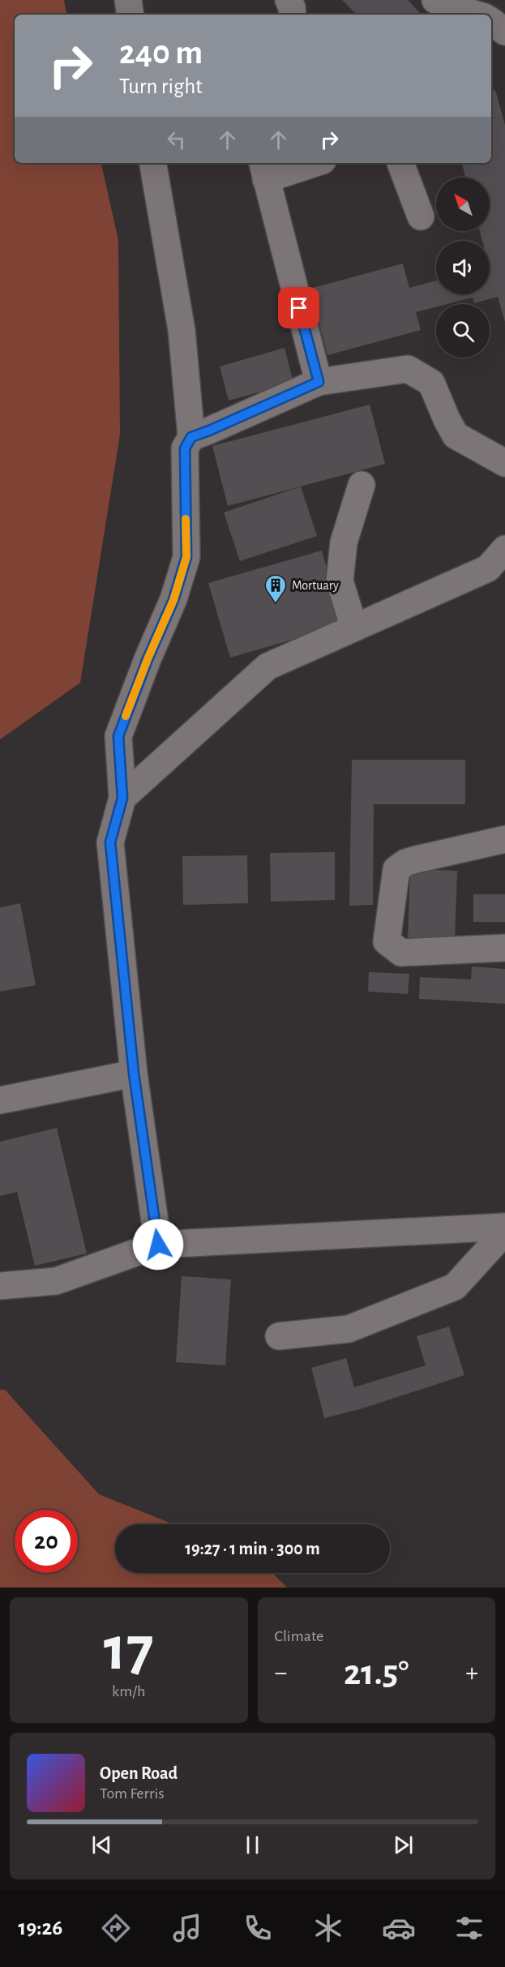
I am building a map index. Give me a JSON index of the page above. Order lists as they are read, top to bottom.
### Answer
{
  "places": {
    "building": ["Mortuary"]
  },
  "north": "top left",
  "page": {
    "turn": ["240 m", "Turn right"],
    "limit": "20",
    "trip": "19:27 · 1 min · 300 m",
    "tile": [
      ["17", "km/h"],
      "Climate"
    ],
    "heat": ["−", "21.5°", "+"],
    "song": ["Open Road", "Tom Ferris"],
    "tabs": "19:26"
  }
}
